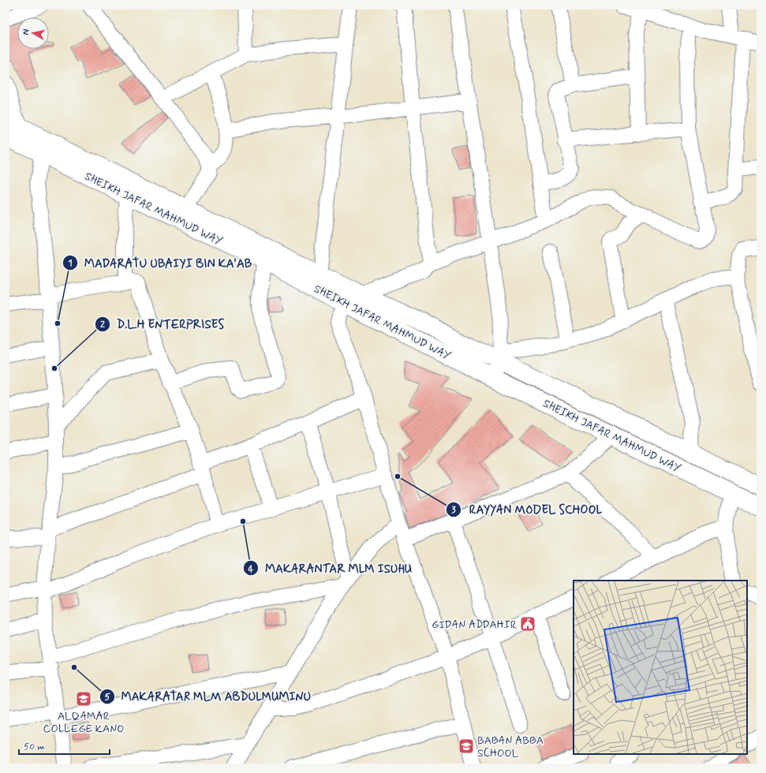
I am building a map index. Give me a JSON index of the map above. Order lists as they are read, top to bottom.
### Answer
{
  "streets": {
    "main road": ["SHEIKH JAFAR MAHMUD WAY"]
  },
  "places": {
    "other": [
      "MADARATU UBAIYI BIN KA'AB",
      "D.L.H ENTERPRISES",
      "RAYYAN MODEL SCHOOL",
      "MAKARANTAR MLM ISUHU",
      "MAKARATAR MLM ABDULMUMINU"
    ],
    "public building": ["GIDAN ADDAHIR"],
    "school or university": ["ALQAMAR COLLEGE KANO", "BABAN ABBA SCHOOL"]
  },
  "scale_bar": "50 m",
  "north": "left"
}
